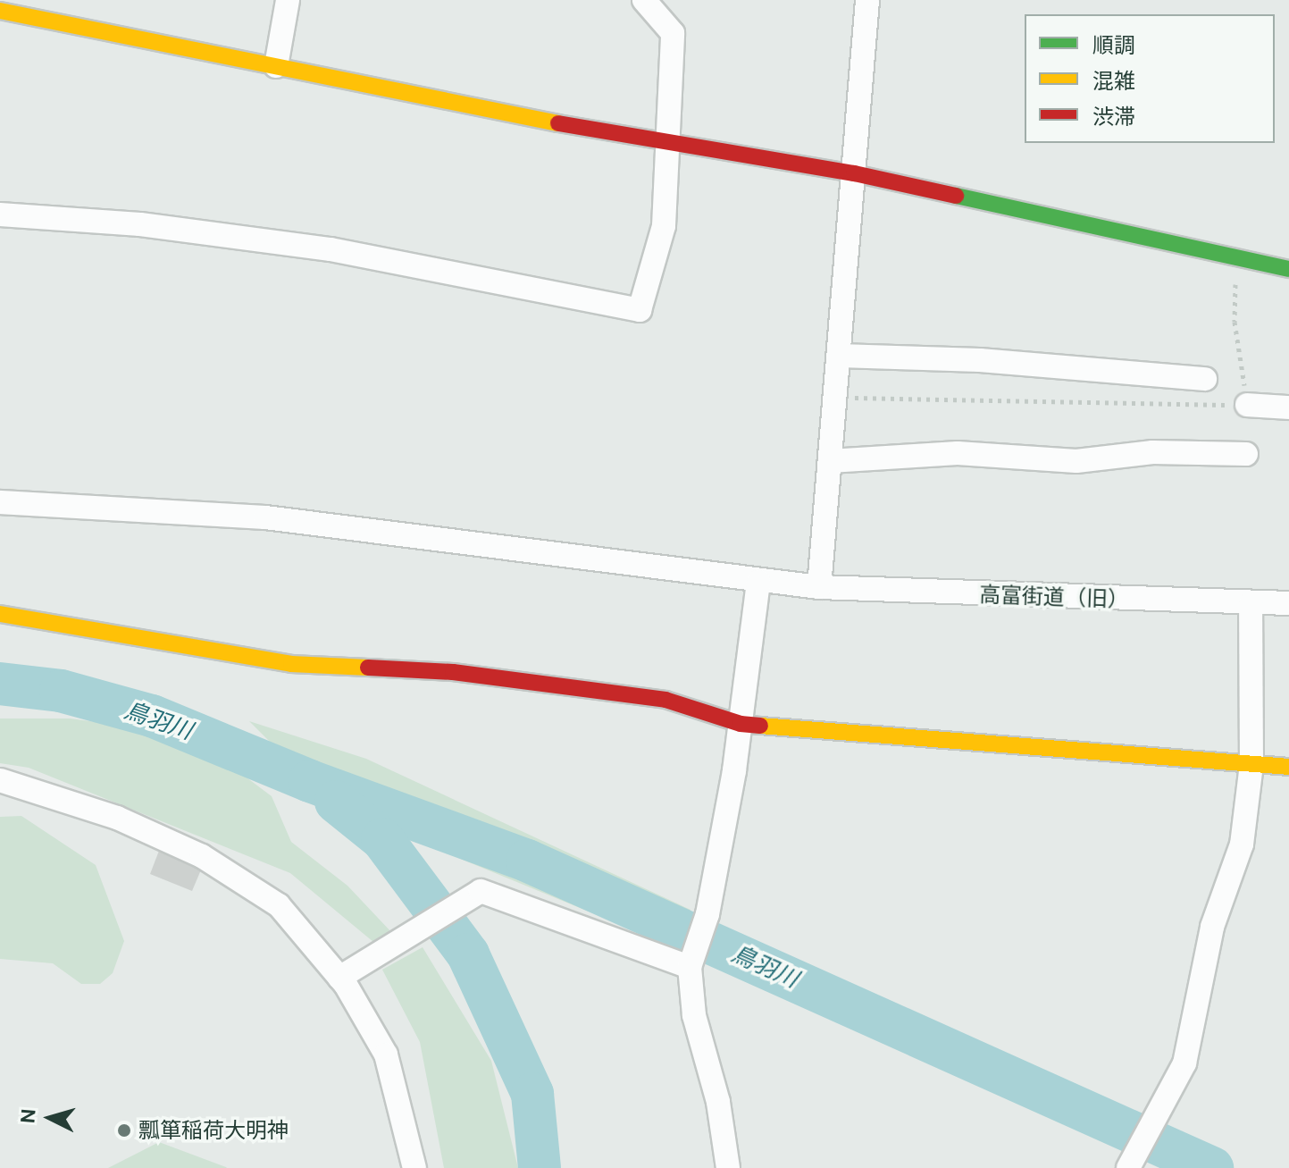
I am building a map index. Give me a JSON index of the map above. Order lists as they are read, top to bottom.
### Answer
{
  "streets": {
    "street": ["高富街道（旧）"]
  },
  "water": ["鳥羽川"],
  "places": ["瓢箪稲荷大明神"],
  "legend": ["順調", "混雑", "渋滞"],
  "north": "left"
}
